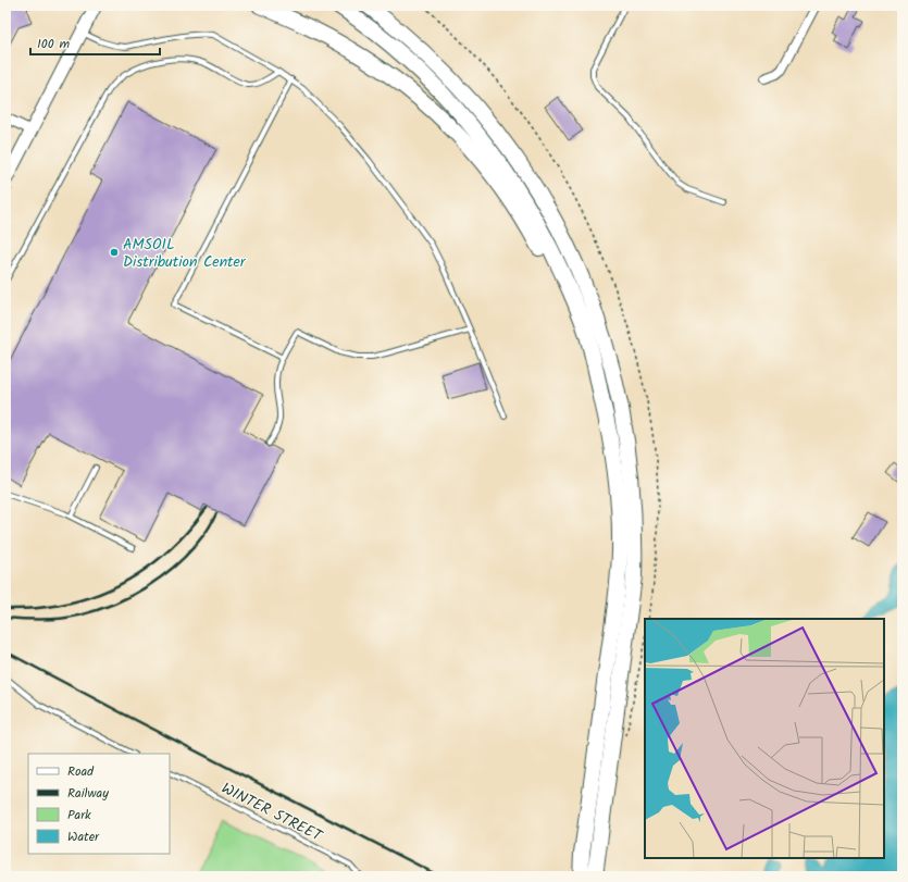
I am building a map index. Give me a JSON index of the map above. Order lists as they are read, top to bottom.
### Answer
{
  "streets": {
    "lane": ["WINTER STREET"]
  },
  "places": ["AMSOIL Distribution Center"],
  "legend": [
    "Road",
    "Railway",
    "Park",
    "Water"
  ],
  "scale_bar": "100 m"
}
